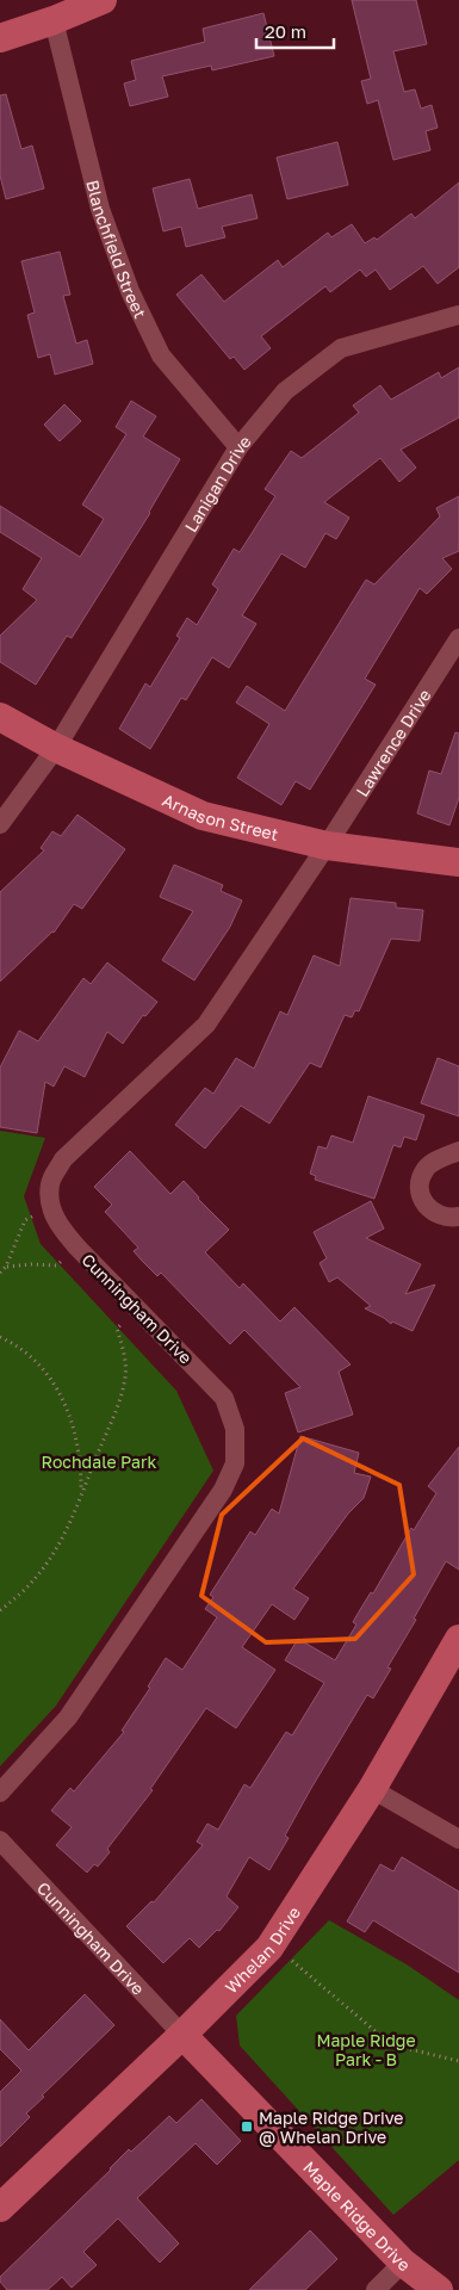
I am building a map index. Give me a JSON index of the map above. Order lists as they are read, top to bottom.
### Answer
{
  "streets": {
    "street": [
      "Blanchfield Street",
      "Lanigan Drive",
      "Lawrence Drive",
      "Arnason Street",
      "Cunningham Drive",
      "Whelan Drive",
      "Maple Ridge Drive"
    ]
  },
  "crossings": [
    ["Blanchfield Street", "Lanigan Drive"],
    ["Lanigan Drive", "Arnason Street"],
    ["Lawrence Drive", "Arnason Street"],
    ["Cunningham Drive", "Whelan Drive"],
    ["Cunningham Drive", "Maple Ridge Drive"],
    ["Whelan Drive", "Maple Ridge Drive"]
  ],
  "parks": ["Rochdale Park", "Maple Ridge Park - B"],
  "places": {
    "transit": ["Maple Ridge Drive @ Whelan Drive"]
  },
  "scale_bar": "20 m"
}
